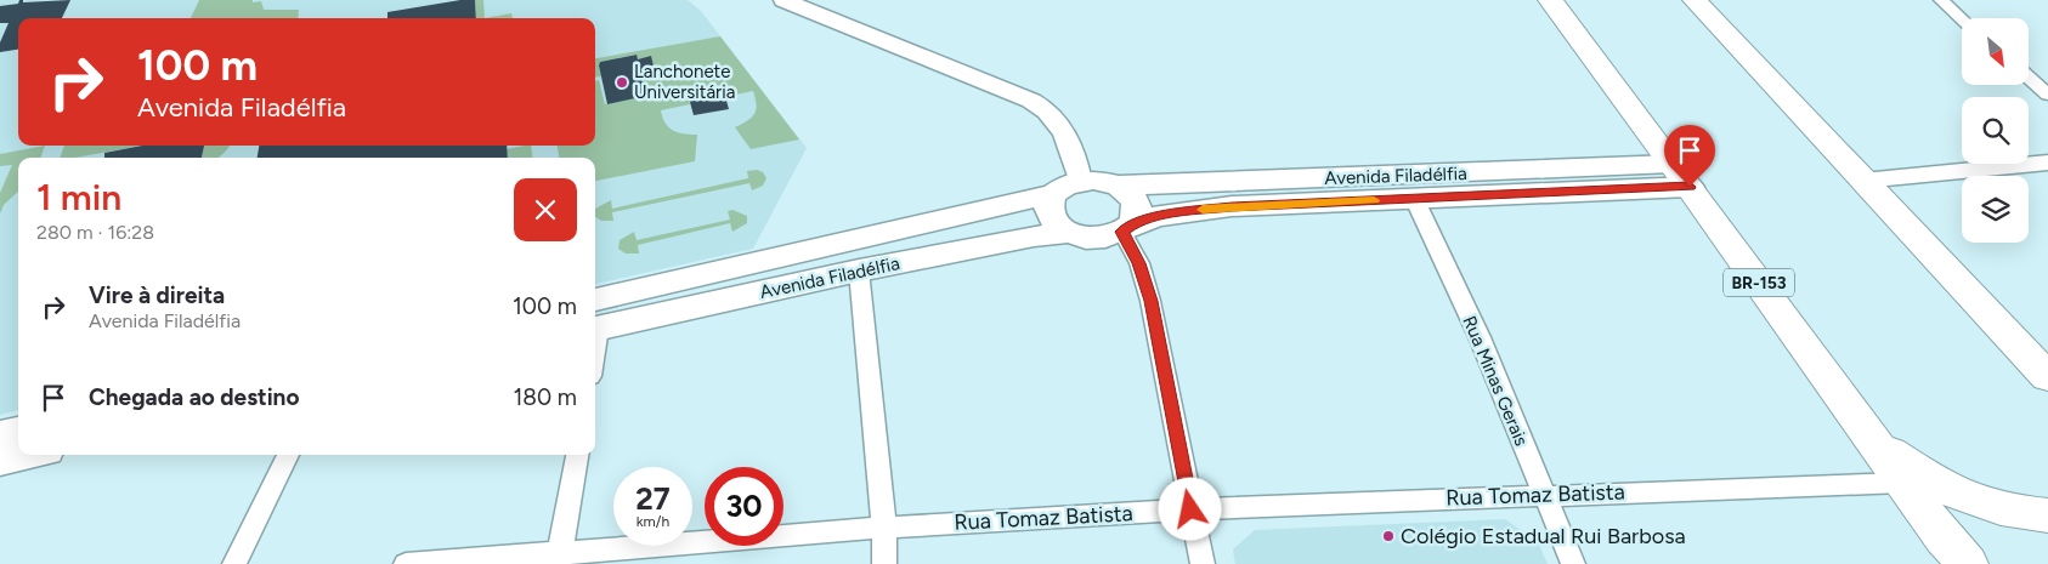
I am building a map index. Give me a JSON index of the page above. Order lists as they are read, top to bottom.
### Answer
{
  "streets": {
    "highway": ["BR-153"],
    "main road": ["Avenida Filadélfia"],
    "street": ["Rua Minas Gerais", "Rua Tomaz Batista"]
  },
  "crossings": [
    ["Avenida Filadélfia", "BR-153"],
    ["Avenida Filadélfia", "Rua Minas Gerais"],
    ["BR-153", "Rua Tomaz Batista"],
    ["Rua Minas Gerais", "Rua Tomaz Batista"]
  ],
  "places": ["Lanchonete Universitária", "Colégio Estadual Rui Barbosa"],
  "north": "bottom right",
  "page": {
    "turn": ["100 m", "Avenida Filadélfia"],
    "heading": ["1 min", "280 m · 16:28"],
    "list": [
      {
        "name": "Vire à direita",
        "note": "Avenida Filadélfia",
        "value": "100 m"
      },
      {
        "name": "Chegada ao destino",
        "value": "180 m"
      }
    ],
    "speed": "27 km/h",
    "limit": "30"
  }
}
